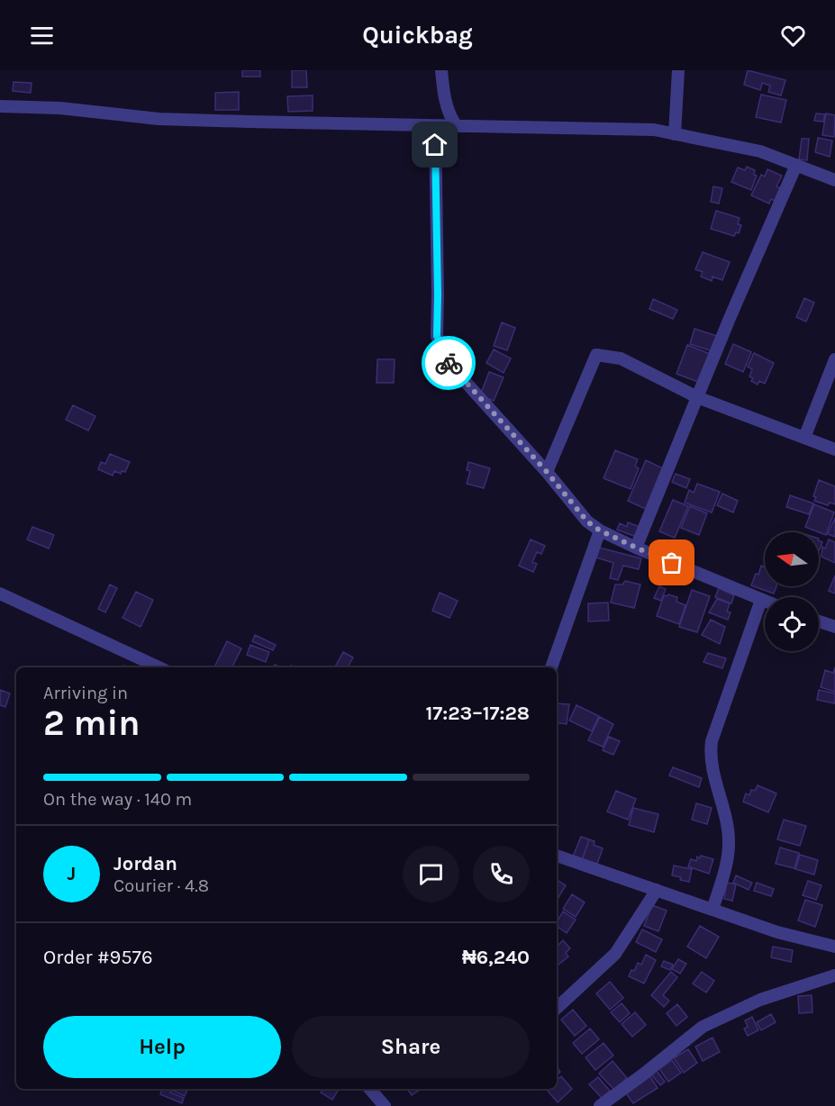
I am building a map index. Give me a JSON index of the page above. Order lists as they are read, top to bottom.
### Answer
{
  "north": "left",
  "page": {
    "header": "Quickbag",
    "heading": ["2 min", "Arriving in", "17:23–17:28"],
    "panel": [
      "Jordan",
      "Courier · 4.8",
      "Order #9576",
      "₦6,240"
    ],
    "bar": "On the way · 140 m",
    "round": "J",
    "buttons": ["Help", "Share"]
  }
}
